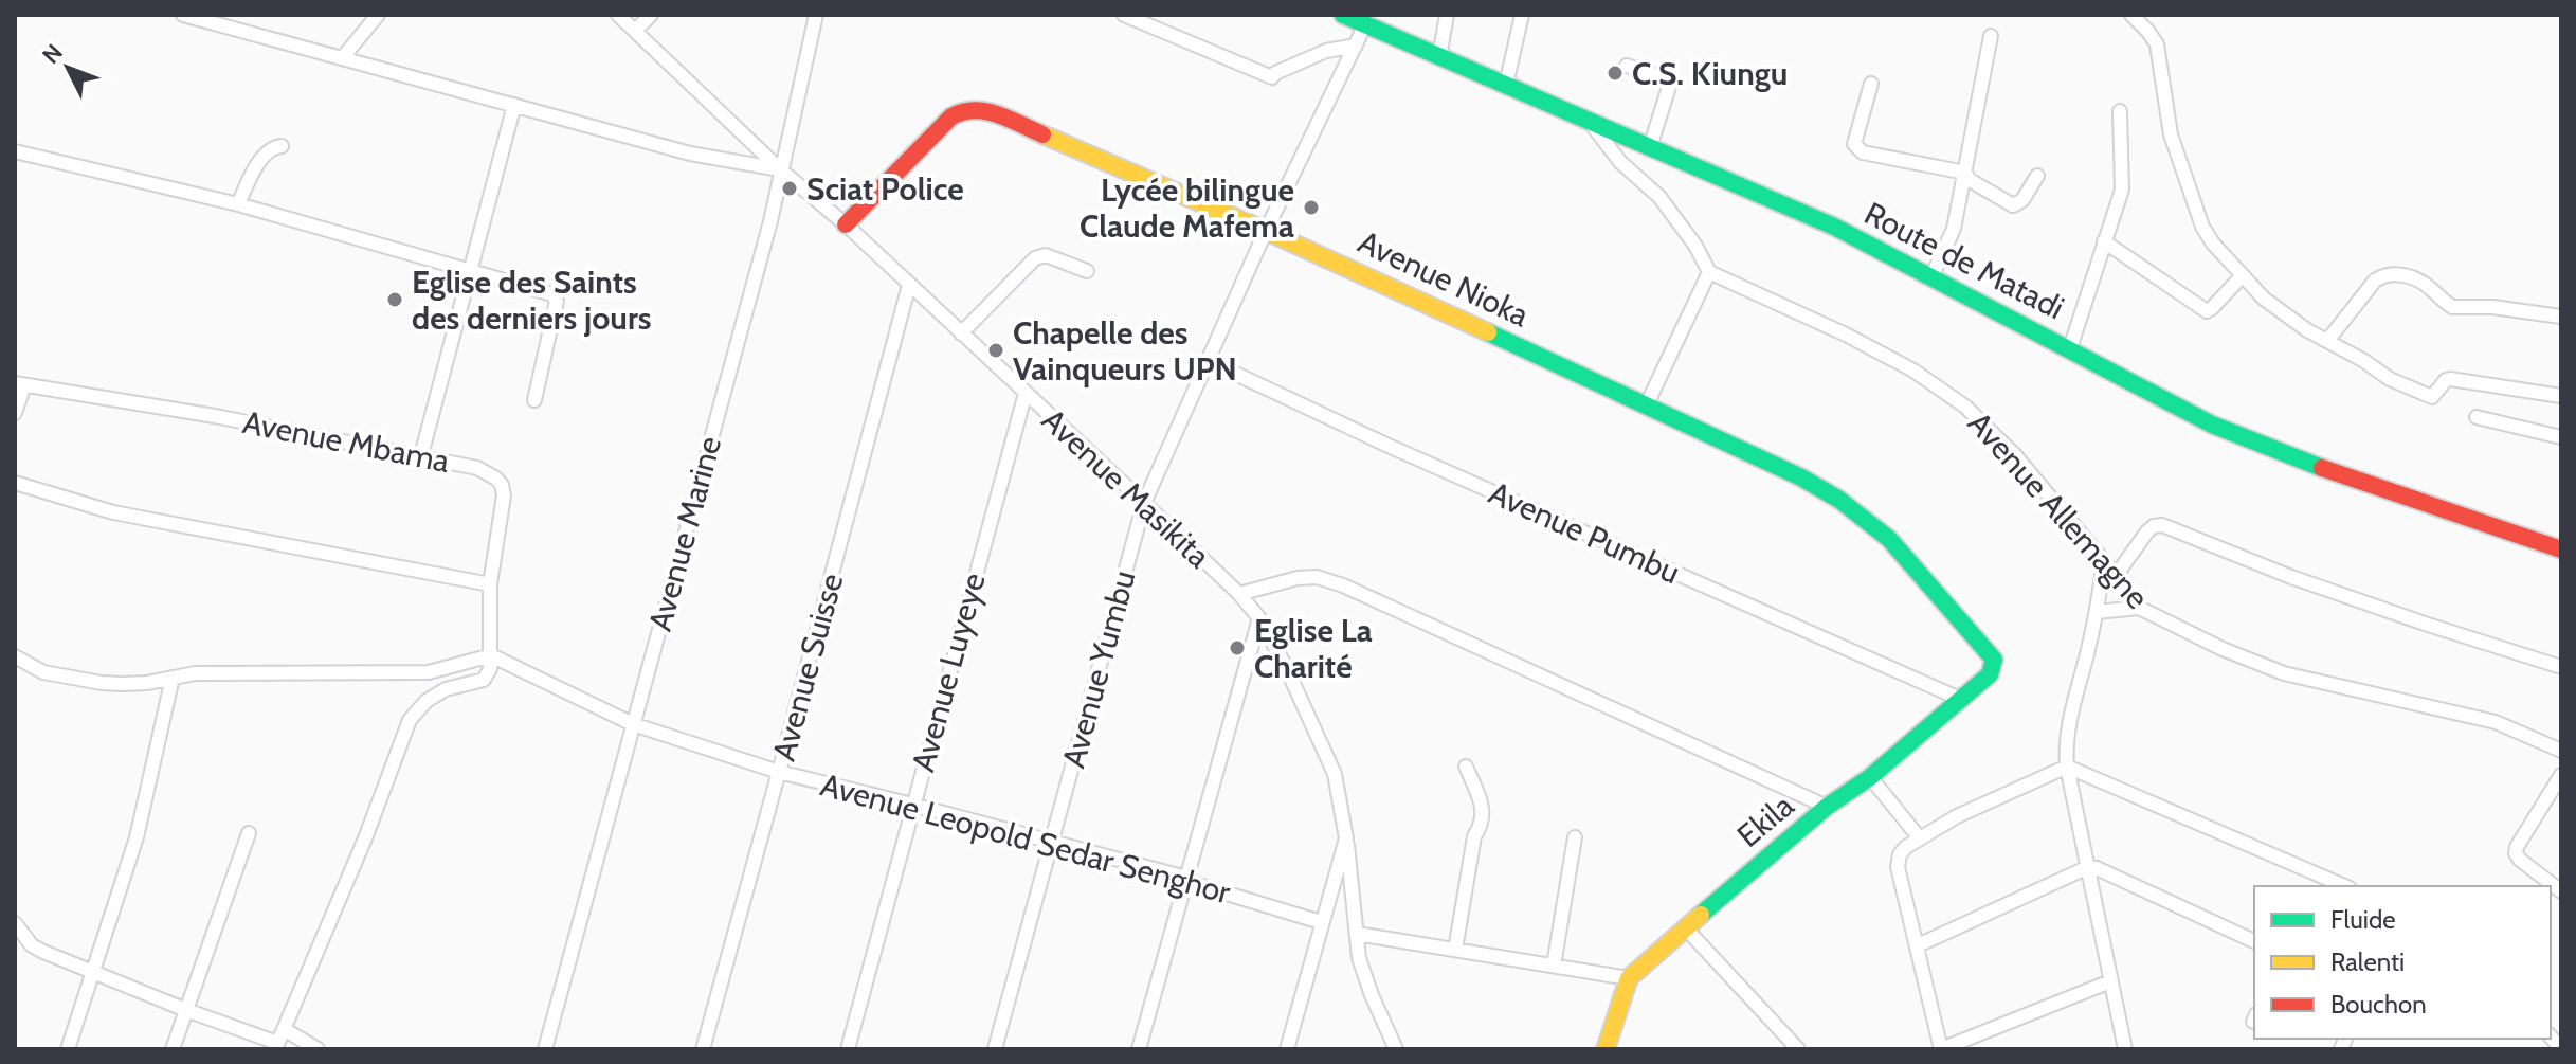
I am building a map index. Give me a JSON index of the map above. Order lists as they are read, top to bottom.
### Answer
{
  "streets": {
    "main road": ["Route de Matadi", "Avenue Nioka", "Ekila"],
    "street": [
      "Avenue Mbama",
      "Avenue Masikita",
      "Avenue Allemagne",
      "Avenue Pumbu",
      "Avenue Marine",
      "Avenue Suisse",
      "Avenue Yumbu",
      "Avenue Luyeye",
      "Avenue Leopold Sedar Senghor"
    ]
  },
  "crossings": [
    ["Route de Matadi", "Avenue Yumbu"],
    ["Avenue Nioka", "Avenue Masikita"],
    ["Avenue Nioka", "Avenue Yumbu"],
    ["Avenue Nioka", "Ekila"],
    ["Avenue Mbama", "Avenue Leopold Sedar Senghor"],
    ["Avenue Masikita", "Avenue Marine"],
    ["Avenue Masikita", "Avenue Suisse"],
    ["Avenue Masikita", "Avenue Yumbu"],
    ["Avenue Masikita", "Avenue Luyeye"],
    ["Avenue Masikita", "Avenue Leopold Sedar Senghor"],
    ["Avenue Pumbu", "Avenue Yumbu"],
    ["Avenue Pumbu", "Ekila"],
    ["Avenue Marine", "Avenue Leopold Sedar Senghor"],
    ["Avenue Suisse", "Avenue Leopold Sedar Senghor"],
    ["Avenue Yumbu", "Avenue Leopold Sedar Senghor"],
    ["Avenue Luyeye", "Avenue Leopold Sedar Senghor"]
  ],
  "places": [
    "C.S. Kiungu",
    "Sciat Police",
    "Lycée bilingue Claude Mafema",
    "Eglise des Saints des derniers jours",
    "Chapelle des Vainqueurs UPN",
    "Eglise La Charité"
  ],
  "legend": ["Fluide", "Ralenti", "Bouchon"],
  "north": "top left"
}
